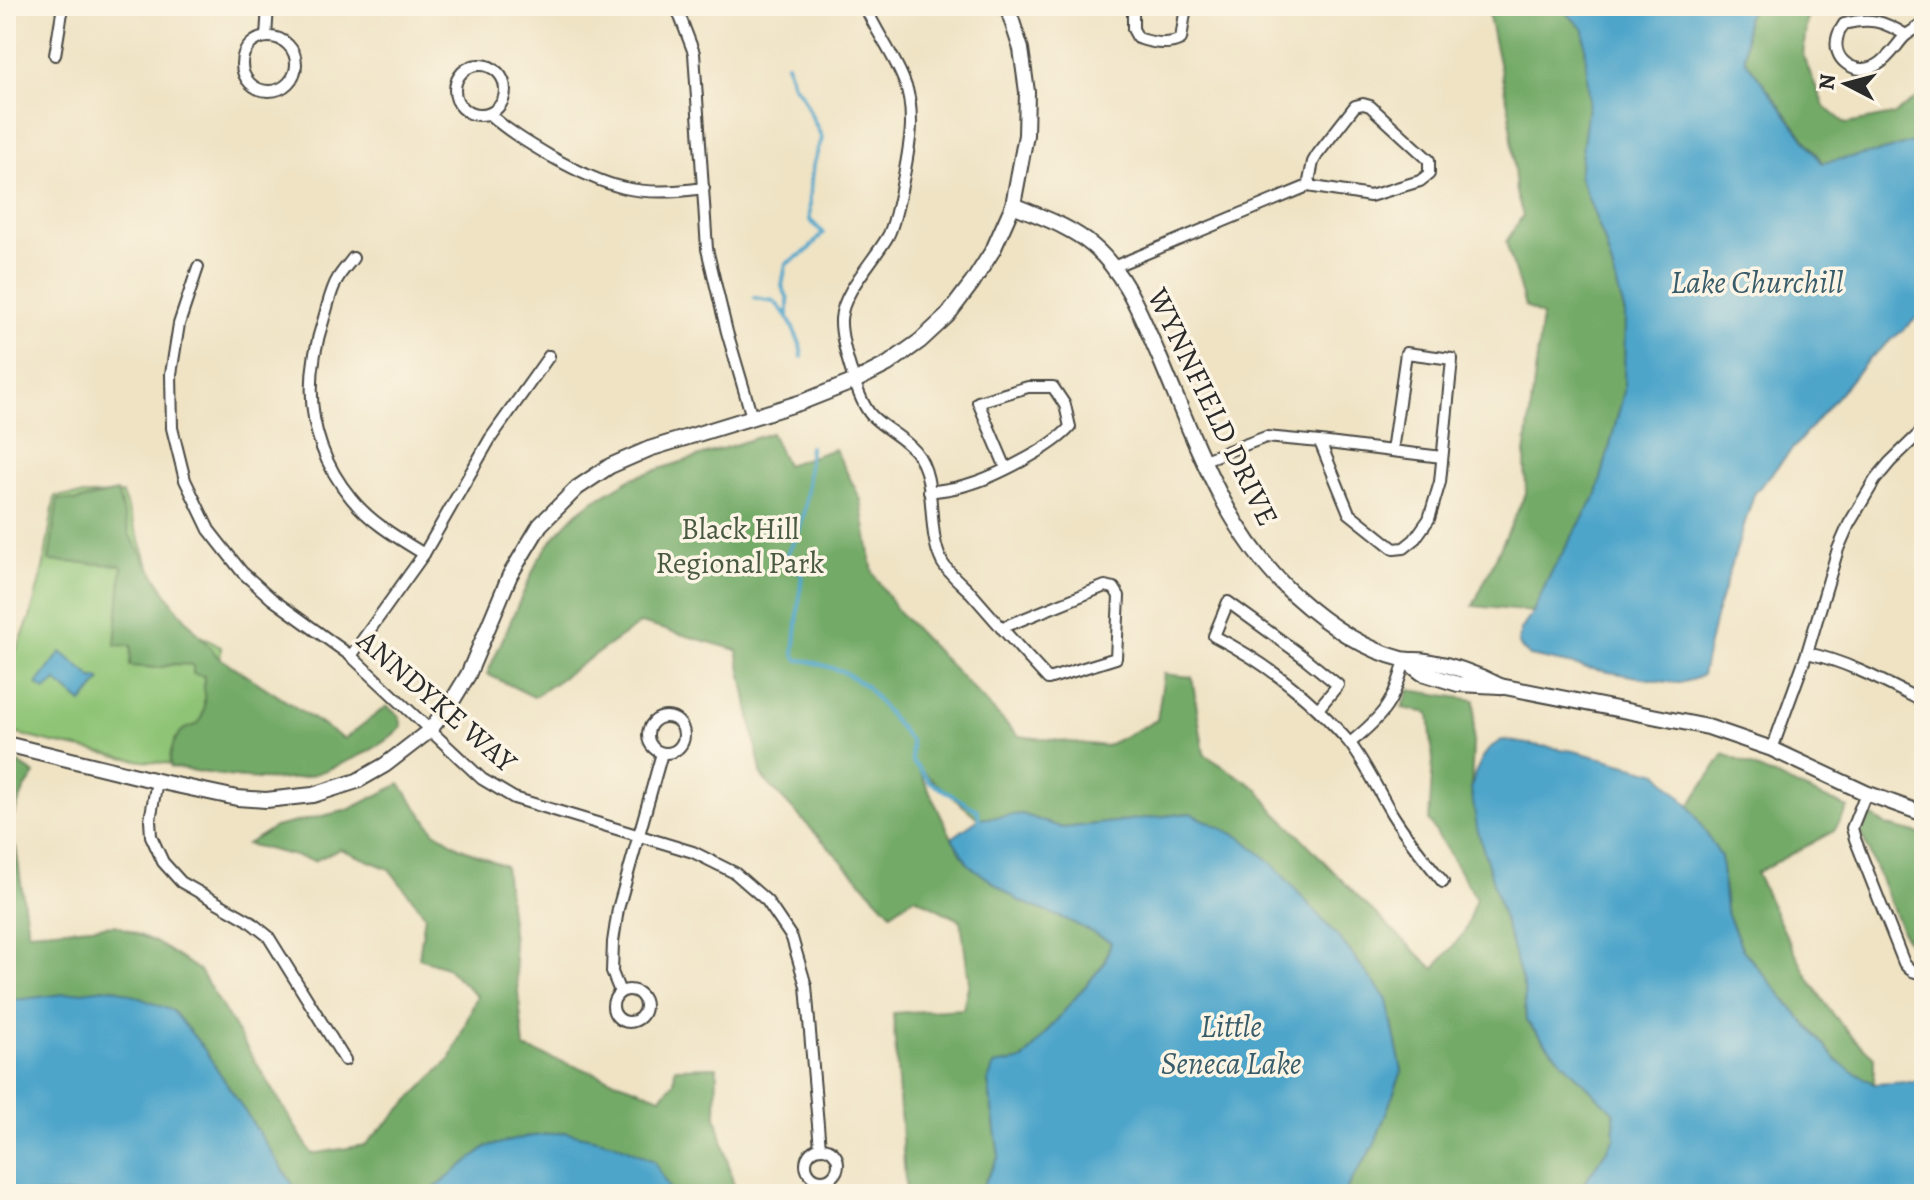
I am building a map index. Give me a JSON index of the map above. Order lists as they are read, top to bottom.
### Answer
{
  "streets": {
    "street": ["WYNNFIELD DRIVE", "ANNDYKE WAY"]
  },
  "water": ["Lake Churchill", "Little Seneca Lake"],
  "parks": ["Black Hill Regional Park"],
  "north": "left"
}
